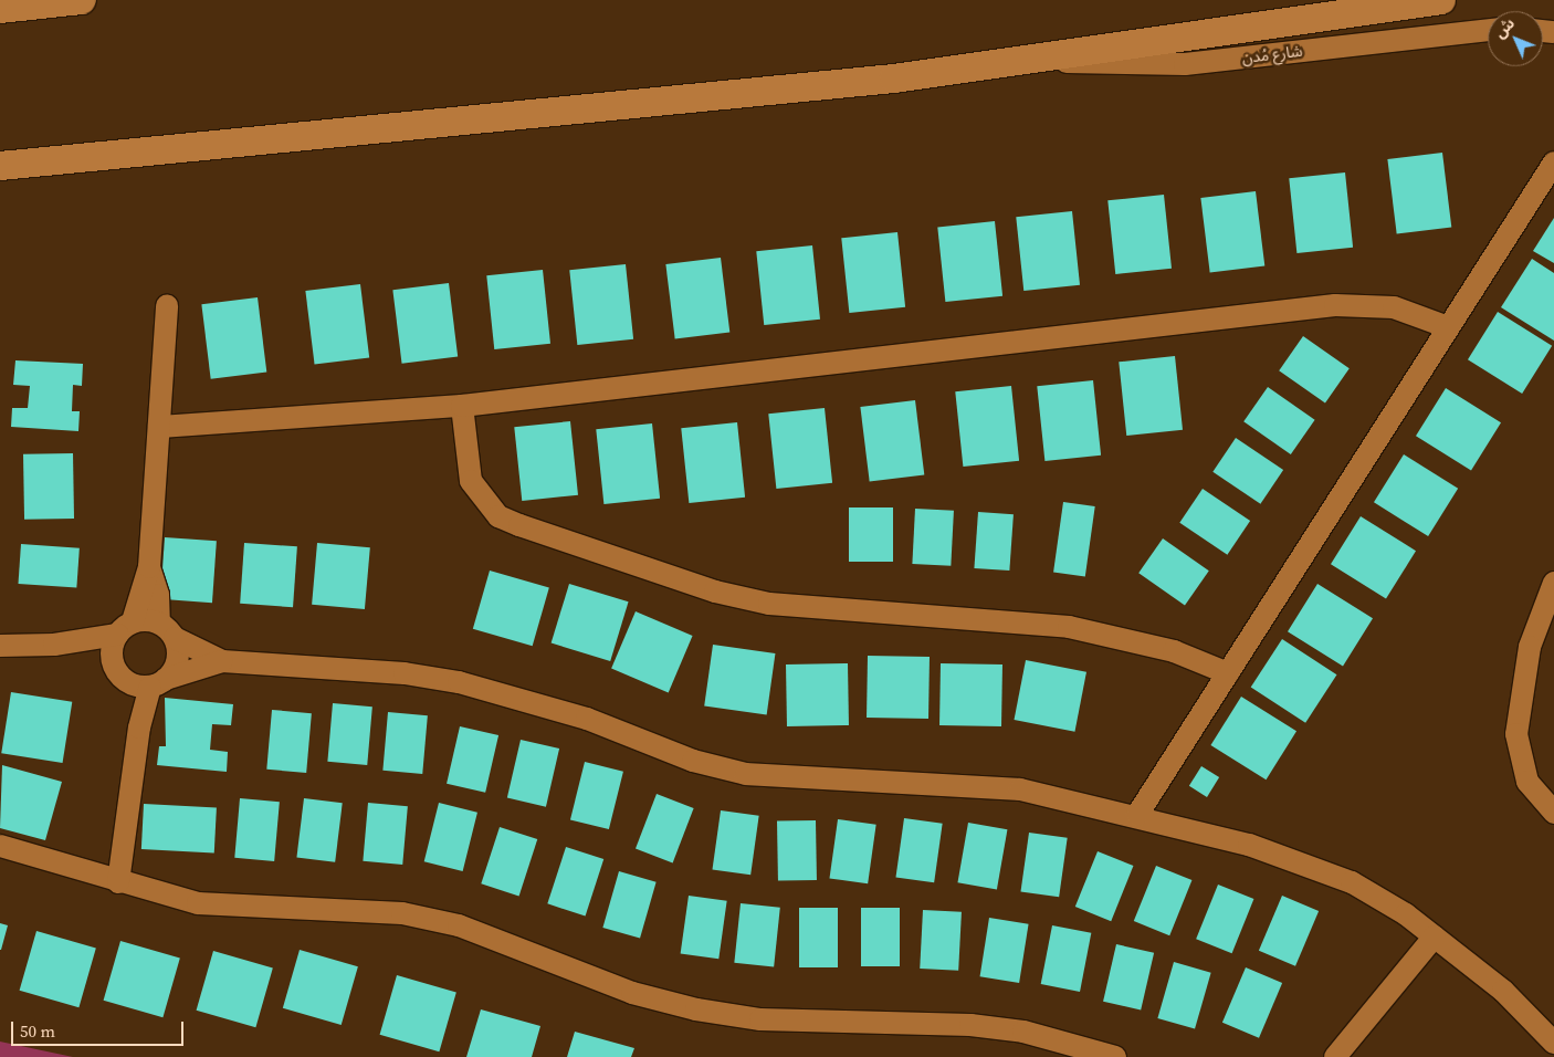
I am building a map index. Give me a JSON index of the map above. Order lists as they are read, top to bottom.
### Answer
{
  "streets": {
    "street": ["شارع مُدن"]
  },
  "scale_bar": "50 m",
  "north": "top left"
}
